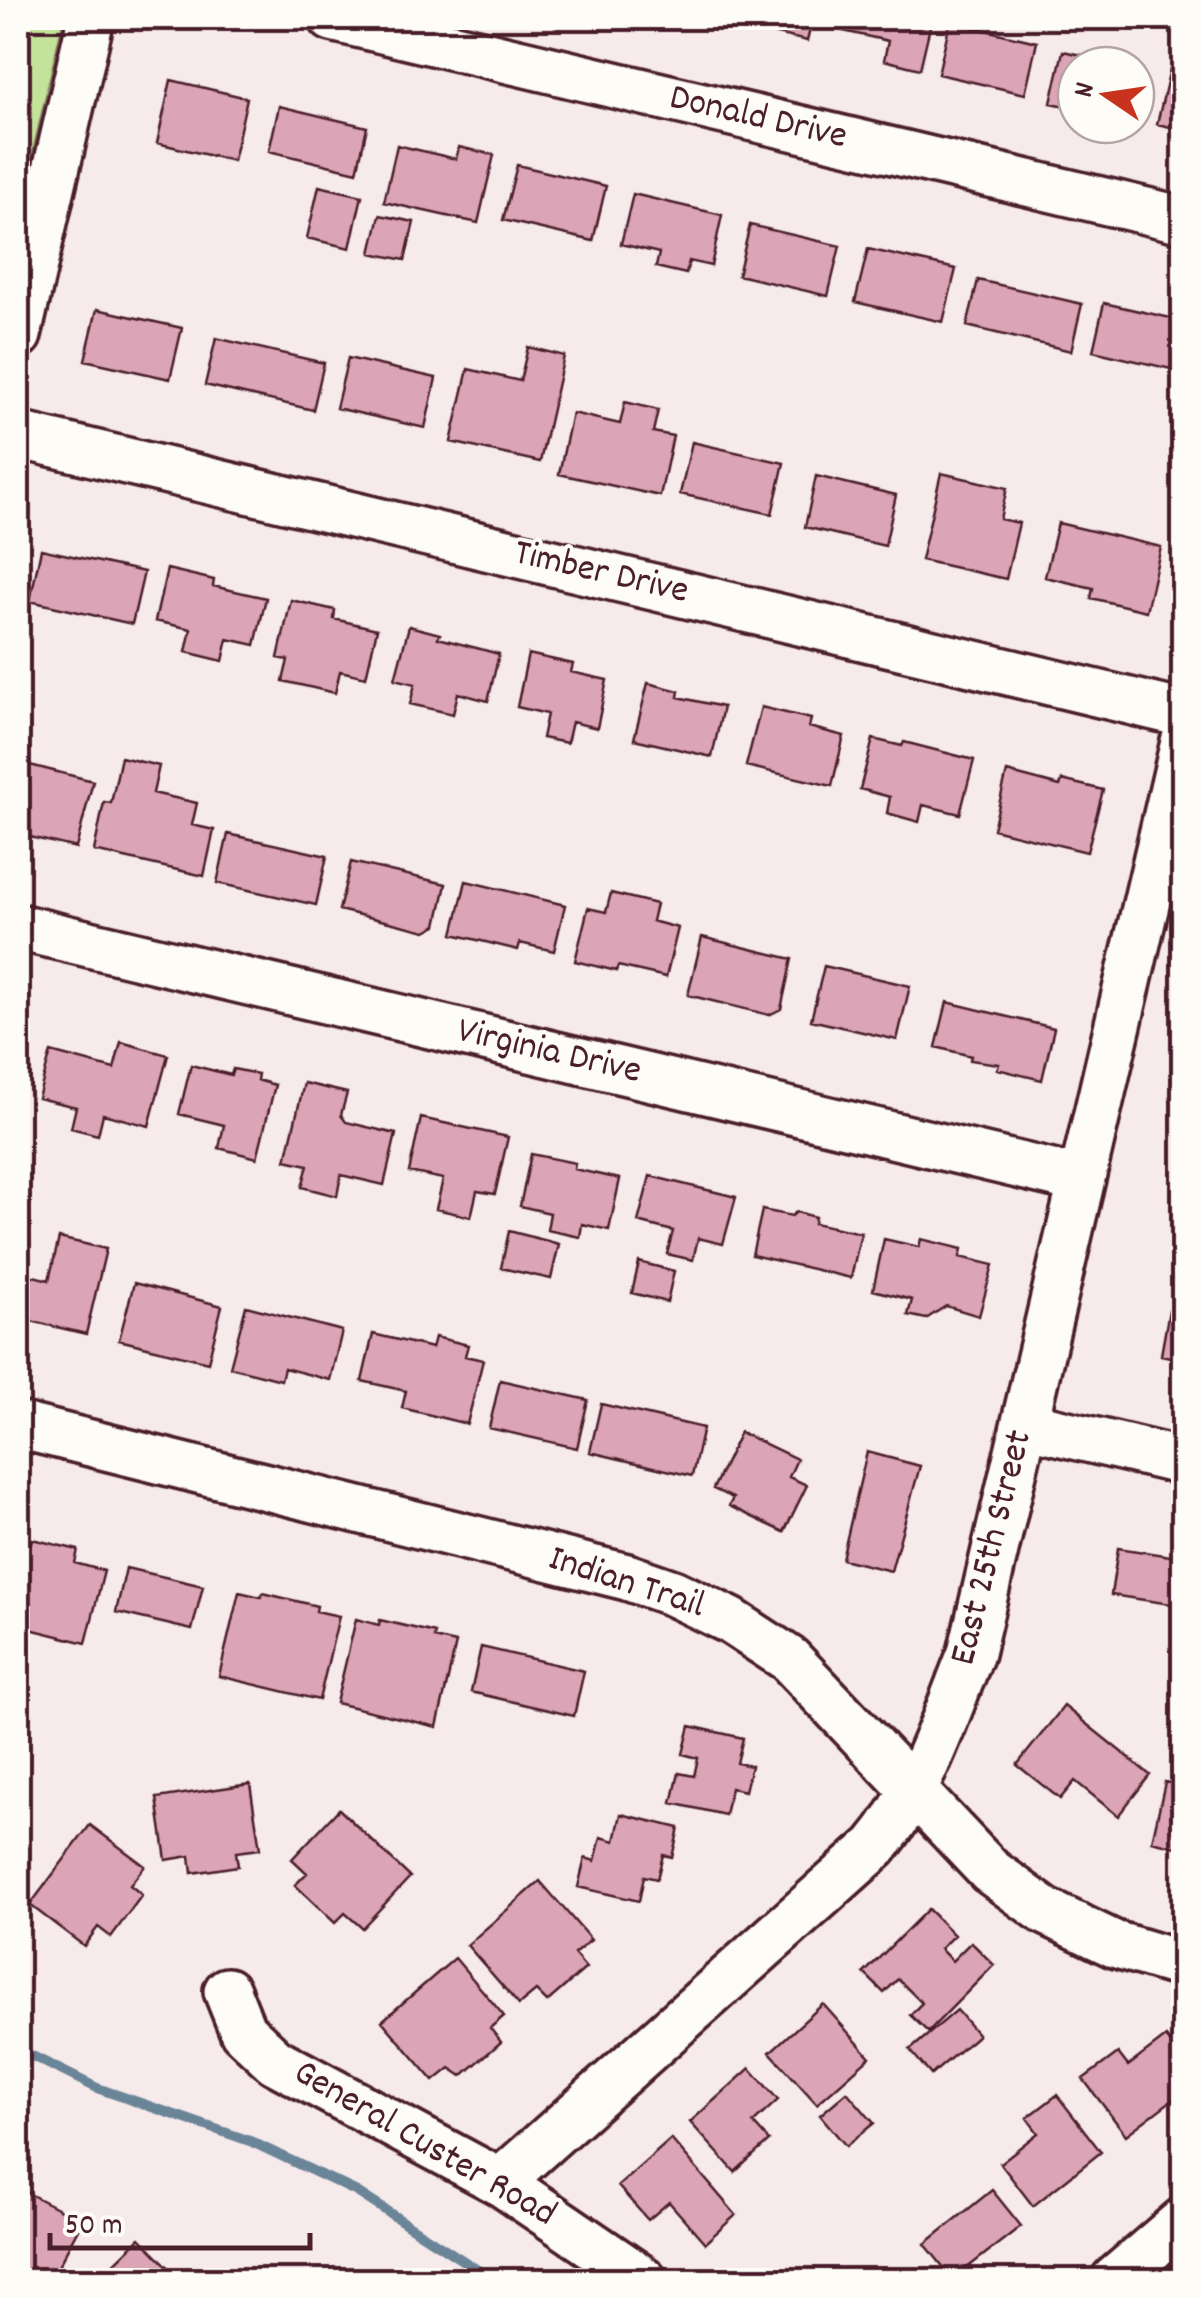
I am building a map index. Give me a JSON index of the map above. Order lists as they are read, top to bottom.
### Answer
{
  "streets": {
    "street": [
      "Donald Drive",
      "Timber Drive",
      "Virginia Drive",
      "East 25th Street",
      "Indian Trail",
      "General Custer Road"
    ]
  },
  "crossings": [
    ["Virginia Drive", "East 25th Street"],
    ["East 25th Street", "Indian Trail"],
    ["East 25th Street", "General Custer Road"]
  ],
  "scale_bar": "50 m",
  "north": "left"
}
